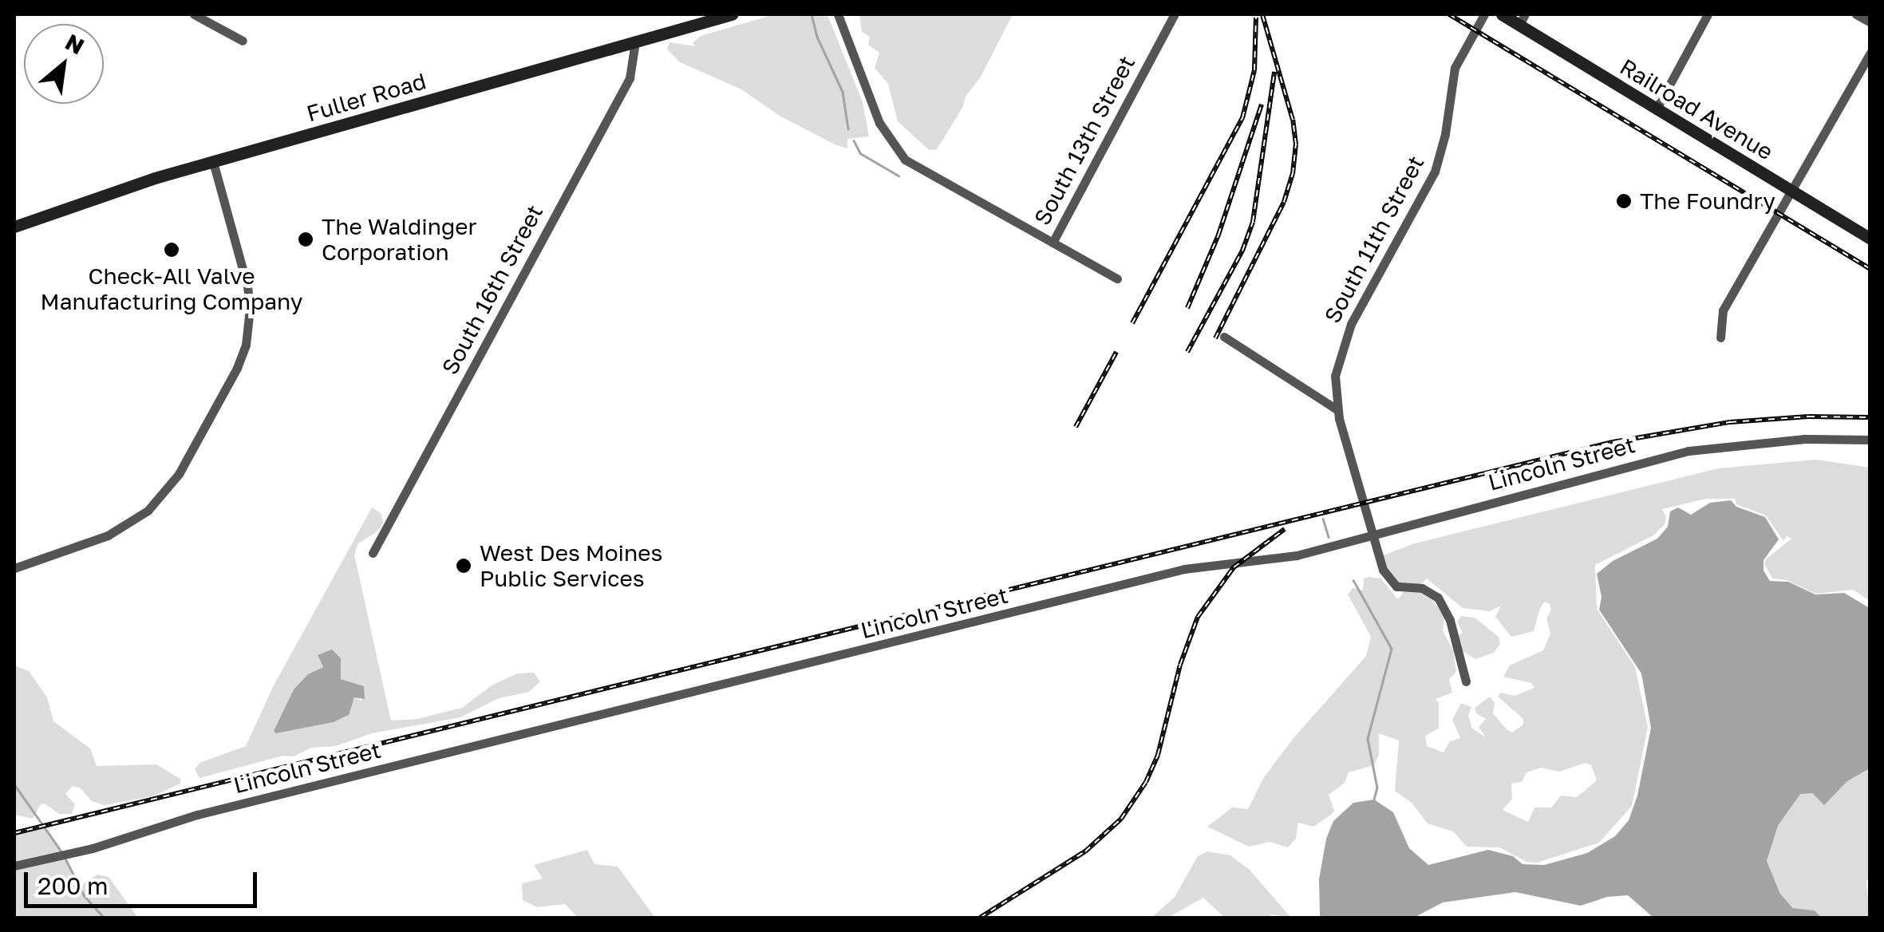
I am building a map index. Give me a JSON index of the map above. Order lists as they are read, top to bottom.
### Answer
{
  "streets": {
    "street": [
      "Fuller Road",
      "Railroad Avenue",
      "South 13th Street",
      "South 11th Street",
      "South 16th Street",
      "Lincoln Street"
    ]
  },
  "crossings": [
    ["Fuller Road", "South 16th Street"],
    ["South 11th Street", "Lincoln Street"]
  ],
  "places": [
    "The Foundry",
    "The Waldinger Corporation",
    "Check-All Valve Manufacturing Company",
    "West Des Moines Public Services"
  ],
  "scale_bar": "200 m",
  "north": "top right"
}
